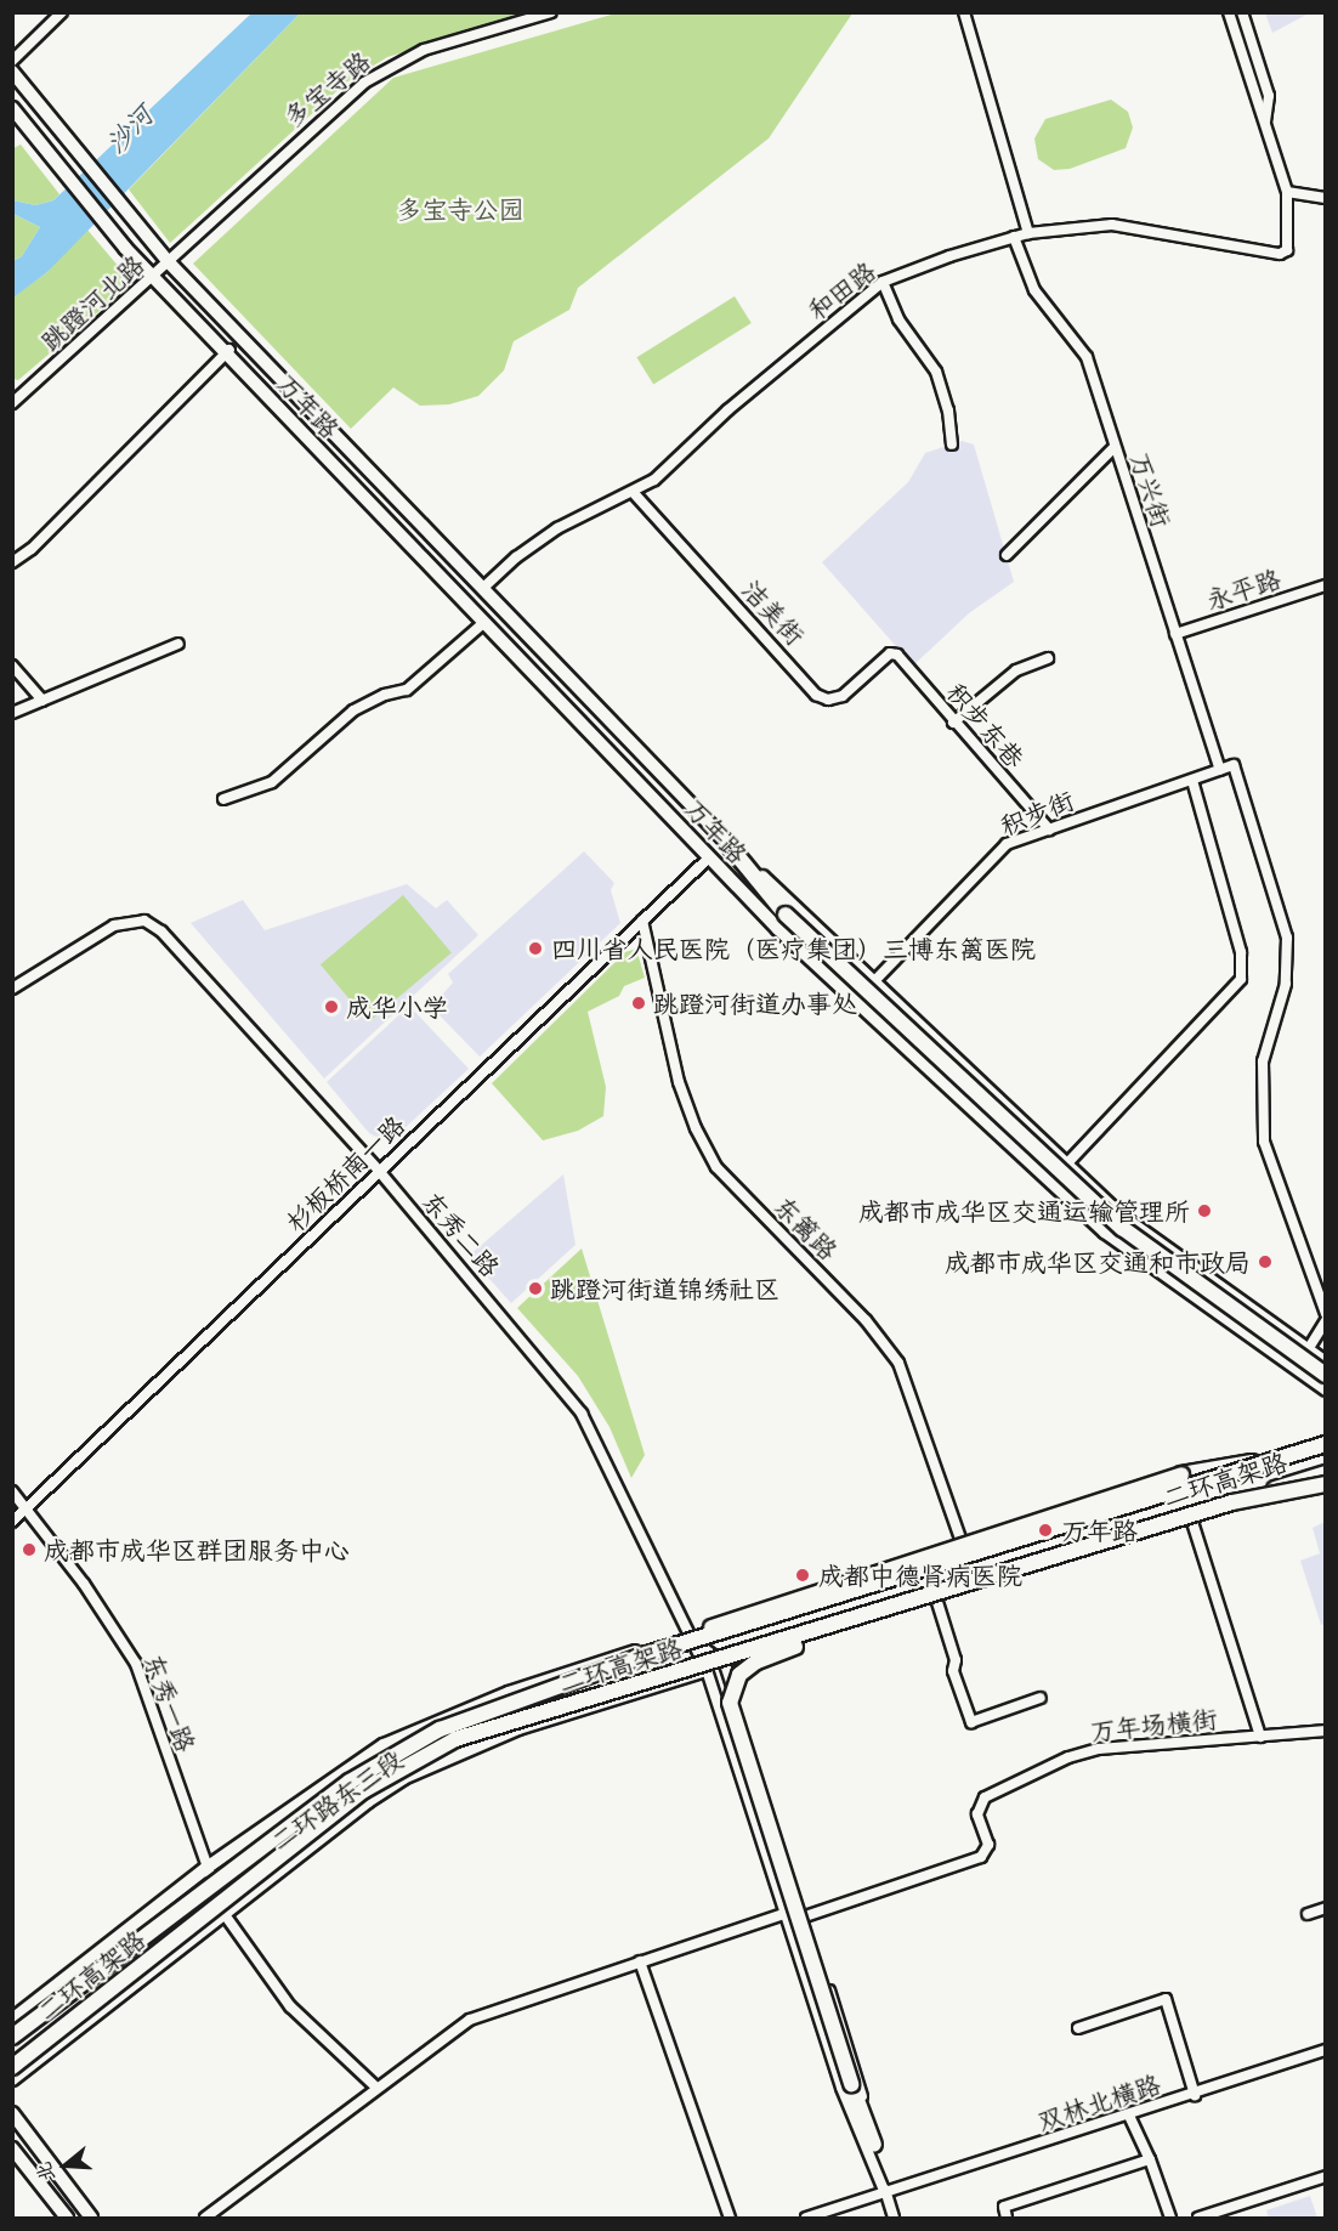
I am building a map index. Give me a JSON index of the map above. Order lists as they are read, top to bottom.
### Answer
{
  "streets": {
    "highway": ["二环高架路"],
    "main road": ["万年路", "二环路东三段"],
    "street": [
      "多宝寺路",
      "和田路",
      "跳蹬河北路",
      "万兴街",
      "永平路",
      "洁美街",
      "积步东巷",
      "积步街",
      "杉板桥南一路",
      "东篱路",
      "东秀二路",
      "东秀一路",
      "万年场横街",
      "双林北横路"
    ]
  },
  "crossings": [
    ["多宝寺路", "跳蹬河北路"],
    ["多宝寺路", "万年路"],
    ["和田路", "万年路"],
    ["和田路", "万兴街"],
    ["和田路", "洁美街"],
    ["跳蹬河北路", "万年路"],
    ["万年路", "积步街"],
    ["万年路", "杉板桥南一路"],
    ["万兴街", "永平路"],
    ["万兴街", "积步街"],
    ["洁美街", "积步东巷"],
    ["积步东巷", "积步街"],
    ["杉板桥南一路", "东篱路"],
    ["杉板桥南一路", "东秀二路"],
    ["杉板桥南一路", "东秀一路"],
    ["东篱路", "二环路东三段"],
    ["东秀二路", "二环高架路"],
    ["东秀二路", "二环路东三段"],
    ["东秀二路", "双林北横路"],
    ["二环高架路", "二环路东三段"],
    ["东秀一路", "二环路东三段"]
  ],
  "water": ["沙河"],
  "parks": ["多宝寺公园"],
  "places": [
    "四川省人民医院（医疗集团）三博东篱医院",
    "跳蹬河街道办事处",
    "成华小学",
    "成都市成华区交通运输管理所",
    "成都市成华区交通和市政局",
    "跳蹬河街道锦绣社区",
    "万年路",
    "成都市成华区群团服务中心",
    "成都中德肾病医院"
  ],
  "north": "left"
}
